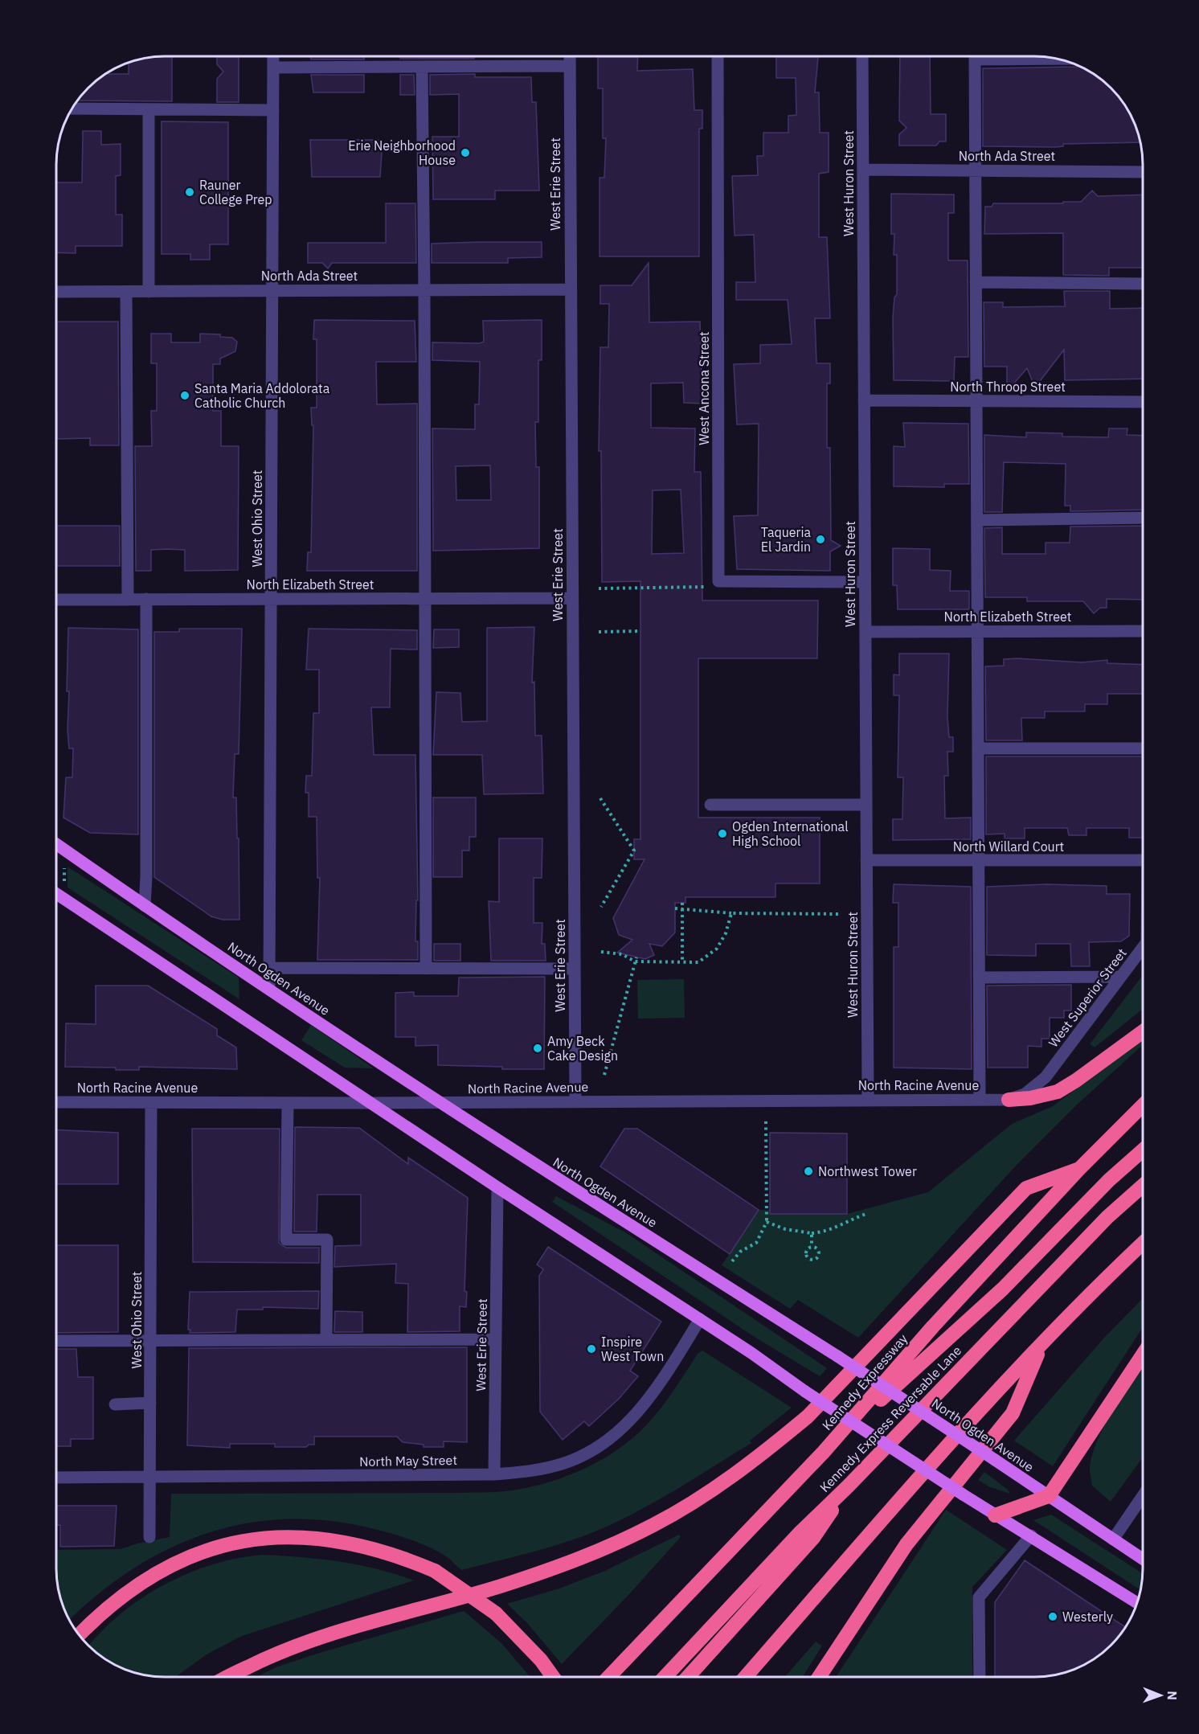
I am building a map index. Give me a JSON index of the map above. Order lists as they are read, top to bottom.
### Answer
{
  "streets": {
    "highway": ["Kennedy Expressway", "Kennedy Express Reversable Lane"],
    "main road": ["North Ogden Avenue"],
    "street": [
      "North Ada Street",
      "West Huron Street",
      "West Erie Street",
      "North Throop Street",
      "West Ancona Street",
      "West Ohio Street",
      "North Elizabeth Street",
      "North Willard Court",
      "West Superior Street",
      "North Racine Avenue",
      "North May Street"
    ]
  },
  "crossings": [
    ["North Ada Street", "West Huron Street"],
    ["North Ada Street", "West Erie Street"],
    ["North Ada Street", "West Ohio Street"],
    ["West Huron Street", "North Throop Street"],
    ["West Huron Street", "West Ancona Street"],
    ["West Huron Street", "North Elizabeth Street"],
    ["West Huron Street", "North Willard Court"],
    ["West Huron Street", "North Racine Avenue"],
    ["West Erie Street", "North Elizabeth Street"],
    ["West Erie Street", "North Racine Avenue"],
    ["West Erie Street", "North May Street"],
    ["West Ohio Street", "North Elizabeth Street"],
    ["West Ohio Street", "North Ogden Avenue"],
    ["West Ohio Street", "North Racine Avenue"],
    ["West Ohio Street", "North May Street"],
    ["North Ogden Avenue", "North Racine Avenue"],
    ["West Superior Street", "North Racine Avenue"]
  ],
  "places": [
    "Erie Neighborhood House",
    "Rauner College Prep",
    "Santa Maria Addolorata Catholic Church",
    "Taqueria El Jardin",
    "Ogden International High School",
    "Amy Beck Cake Design",
    "Northwest Tower",
    "Inspire West Town",
    "Westerly"
  ],
  "north": "right"
}
